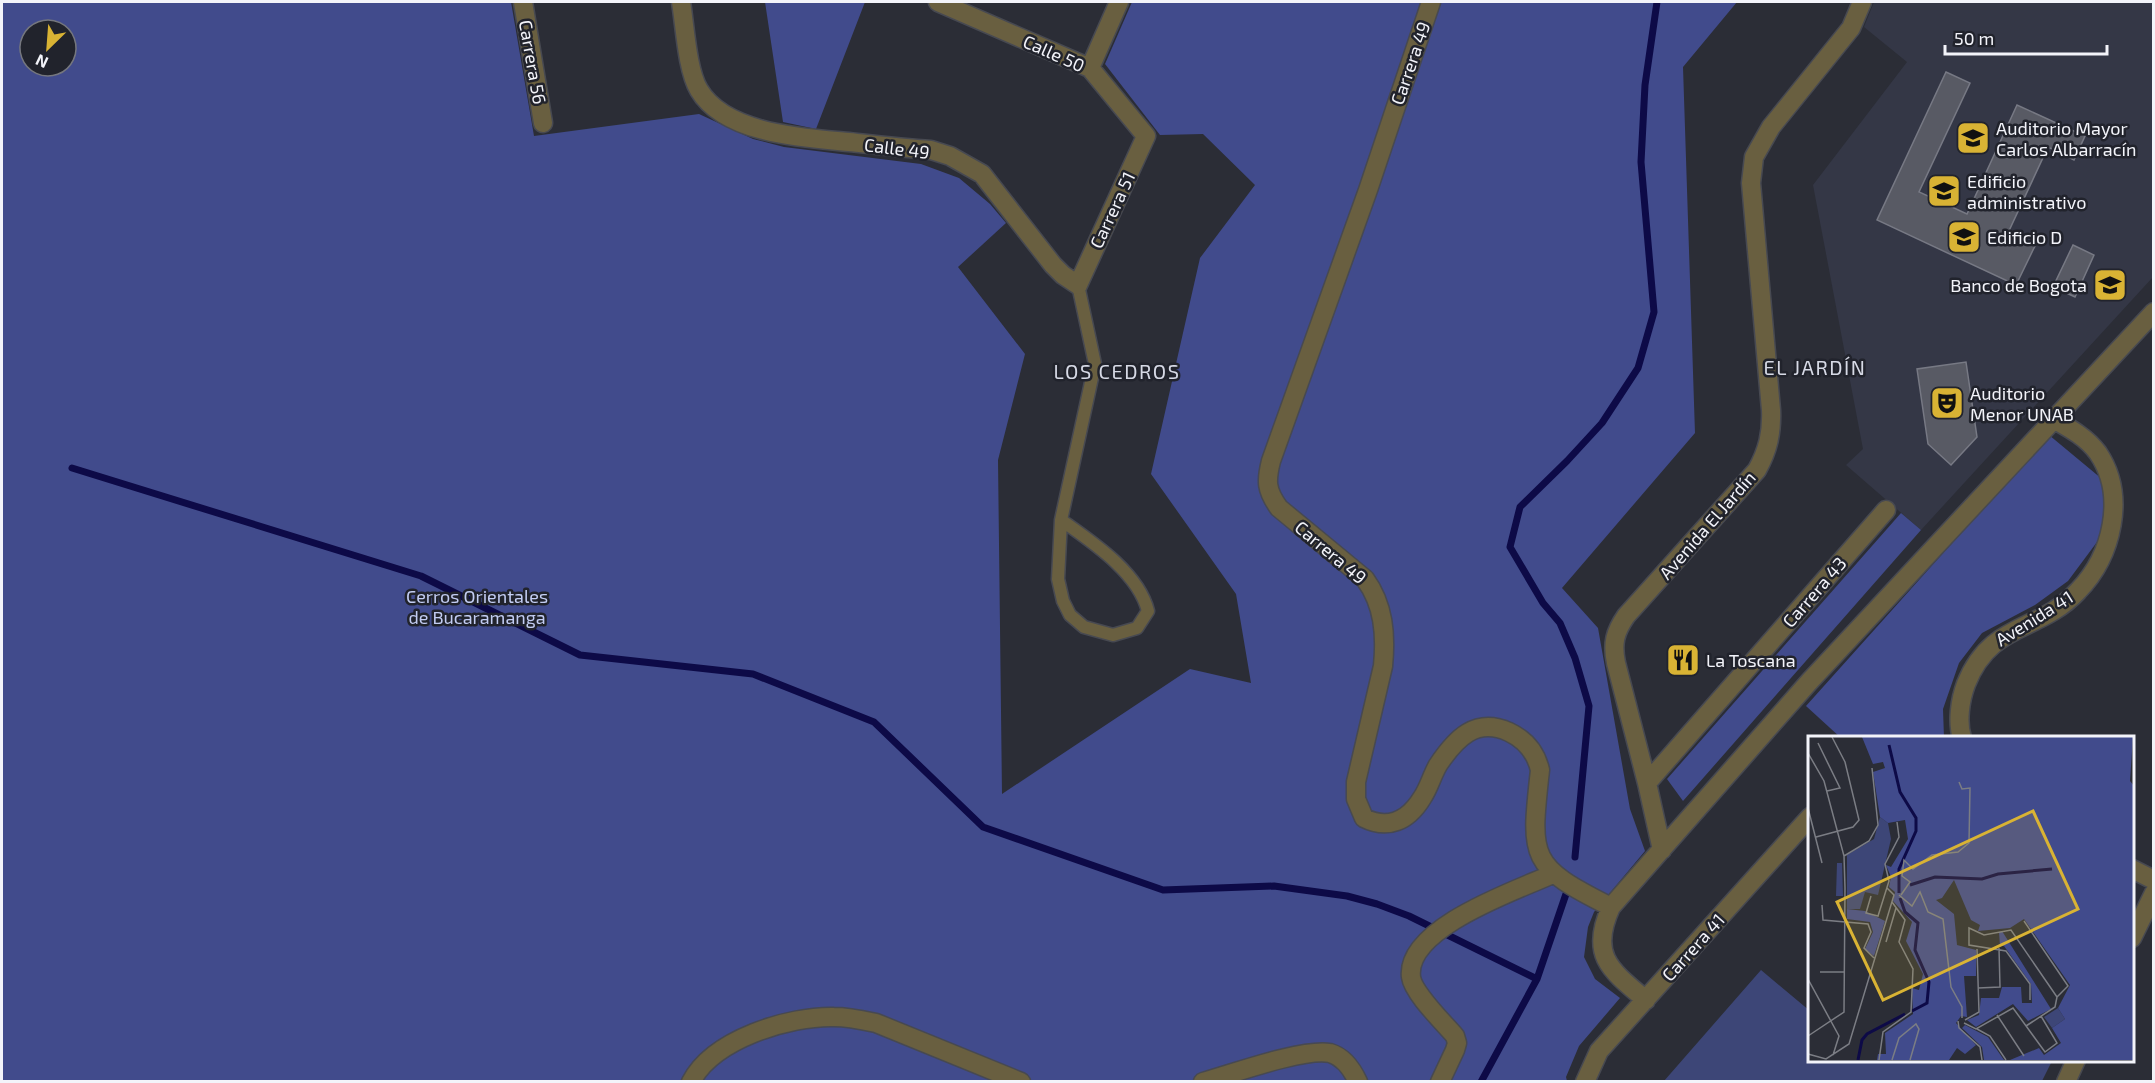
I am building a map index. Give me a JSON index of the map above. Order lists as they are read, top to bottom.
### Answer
{
  "streets": {
    "street": [
      "Calle 50",
      "Carrera 56",
      "Carrera 49",
      "Calle 49",
      "Carrera 51",
      "Avenida El Jardín",
      "Carrera 43",
      "Avenida 41",
      "Carrera 41"
    ]
  },
  "crossings": [
    ["Calle 50", "Carrera 51"],
    ["Calle 49", "Carrera 51"],
    ["Avenida El Jardín", "Carrera 43"]
  ],
  "districts": ["EL JARDÍN", "LOS CEDROS"],
  "parks": ["Cerros Orientales de Bucaramanga"],
  "places": {
    "school or university": [
      "Auditorio Mayor Carlos Albarracín",
      "Edificio administrativo",
      "Edificio D",
      "Banco de Bogota"
    ],
    "theatre": ["Auditorio Menor UNAB"],
    "restaurant": ["La Toscana"]
  },
  "scale_bar": "50 m",
  "north": "bottom left"
}
